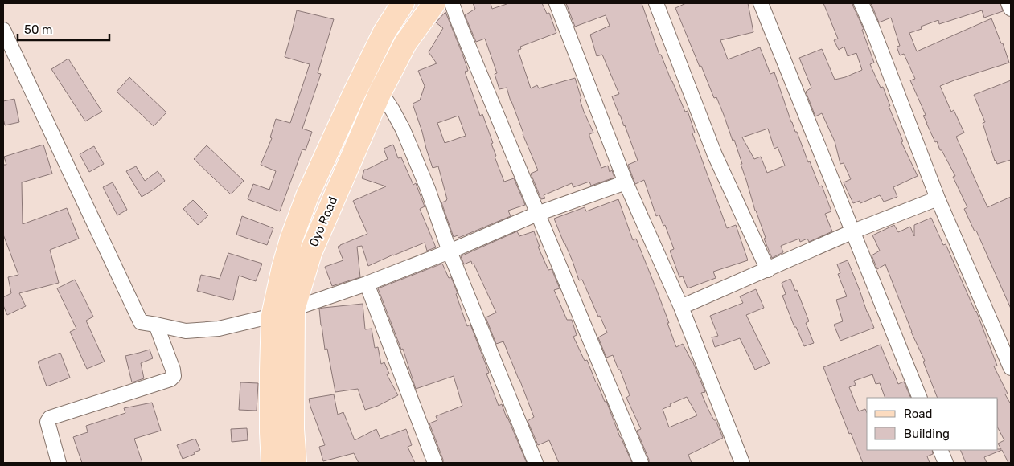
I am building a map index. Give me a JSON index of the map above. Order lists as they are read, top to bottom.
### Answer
{
  "streets": {
    "main road": ["Oyo Road"]
  },
  "legend": ["Road", "Building"],
  "scale_bar": "50 m"
}
